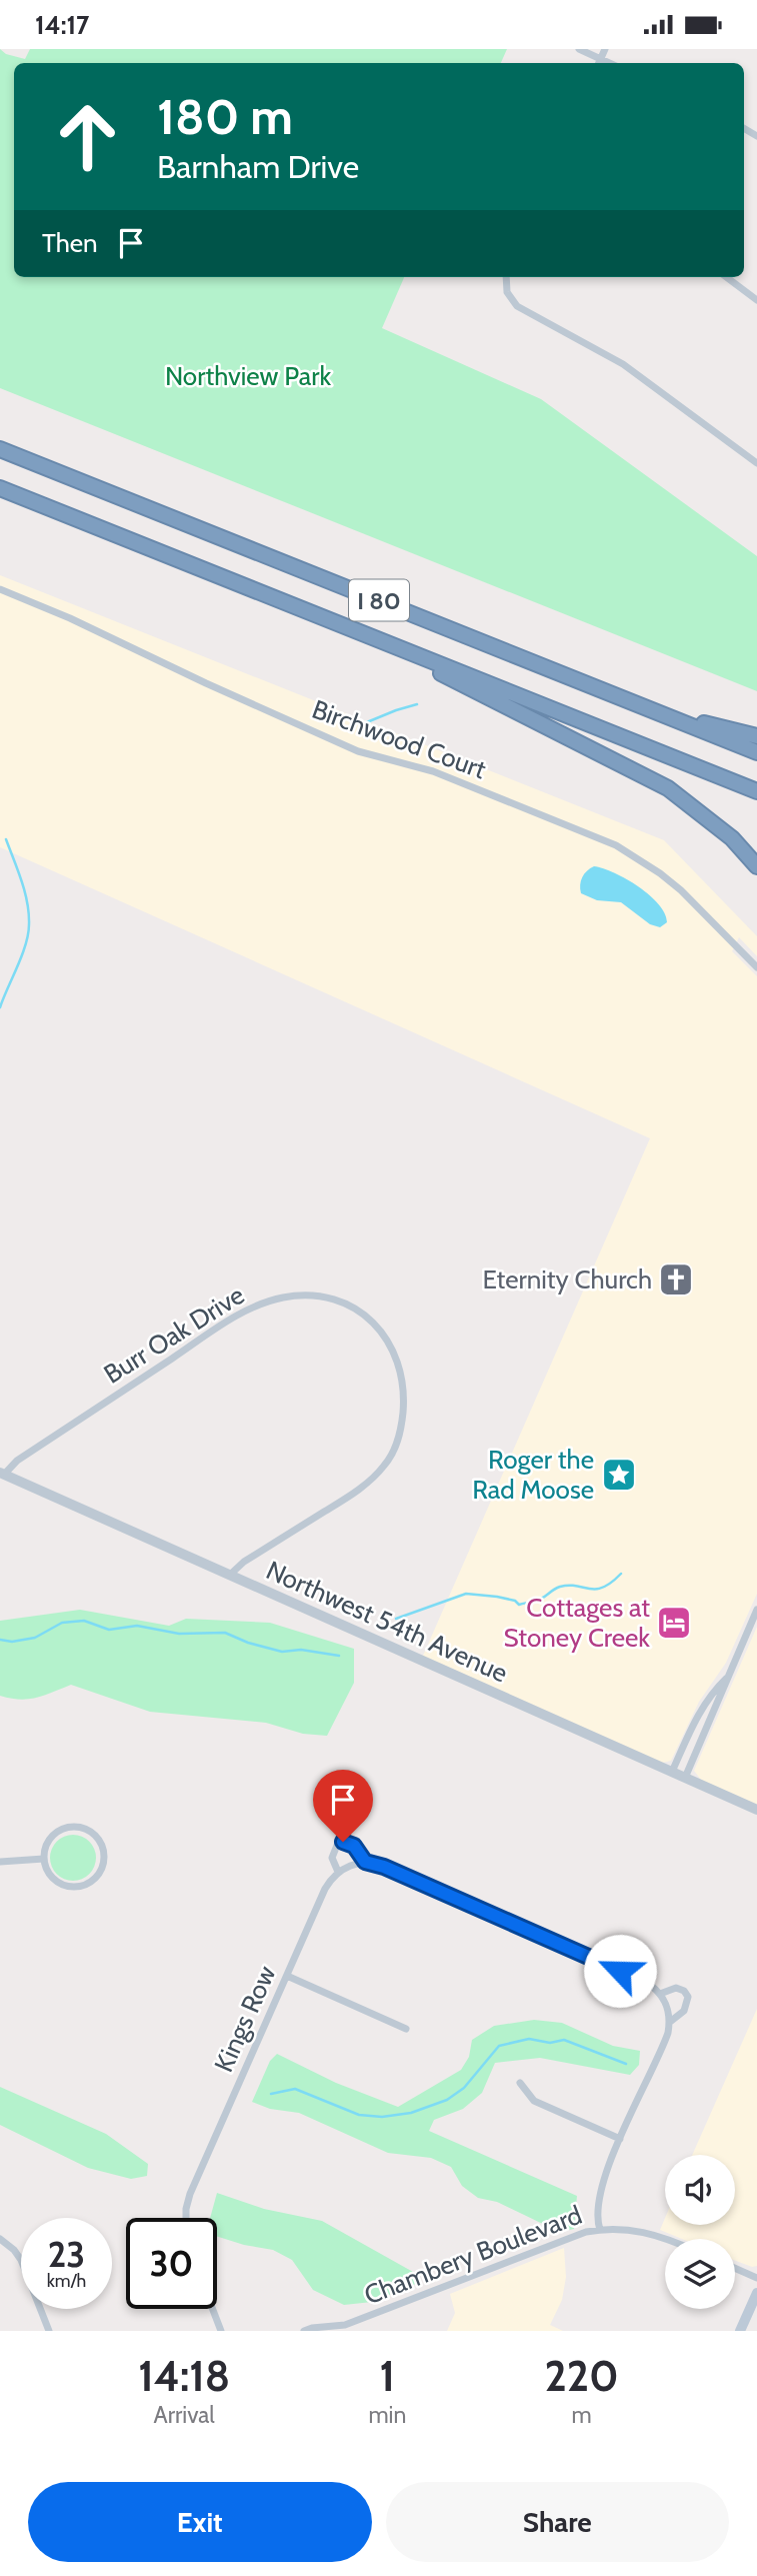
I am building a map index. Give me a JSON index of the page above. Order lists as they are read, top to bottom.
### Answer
{
  "streets": {
    "highway": ["I 80"],
    "street": [
      "Birchwood Court",
      "Burr Oak Drive",
      "Northwest 54th Avenue",
      "Kings Row",
      "Chambery Boulevard"
    ]
  },
  "crossings": [
    ["Burr Oak Drive", "Northwest 54th Avenue"]
  ],
  "parks": ["Northview Park"],
  "places": {
    "church": ["Eternity Church"],
    "place": ["Roger the Rad Moose"],
    "hotel": ["Cottages at Stoney Creek"]
  },
  "page": {
    "status": "14:17",
    "turn": ["180 m", "Barnham Drive"],
    "then": "Then",
    "speed": "23 km/h",
    "limit": "30",
    "eta": [
      "14:18",
      "Arrival",
      "1",
      "min",
      "220",
      "m"
    ],
    "buttons": ["Exit", "Share"]
  }
}
